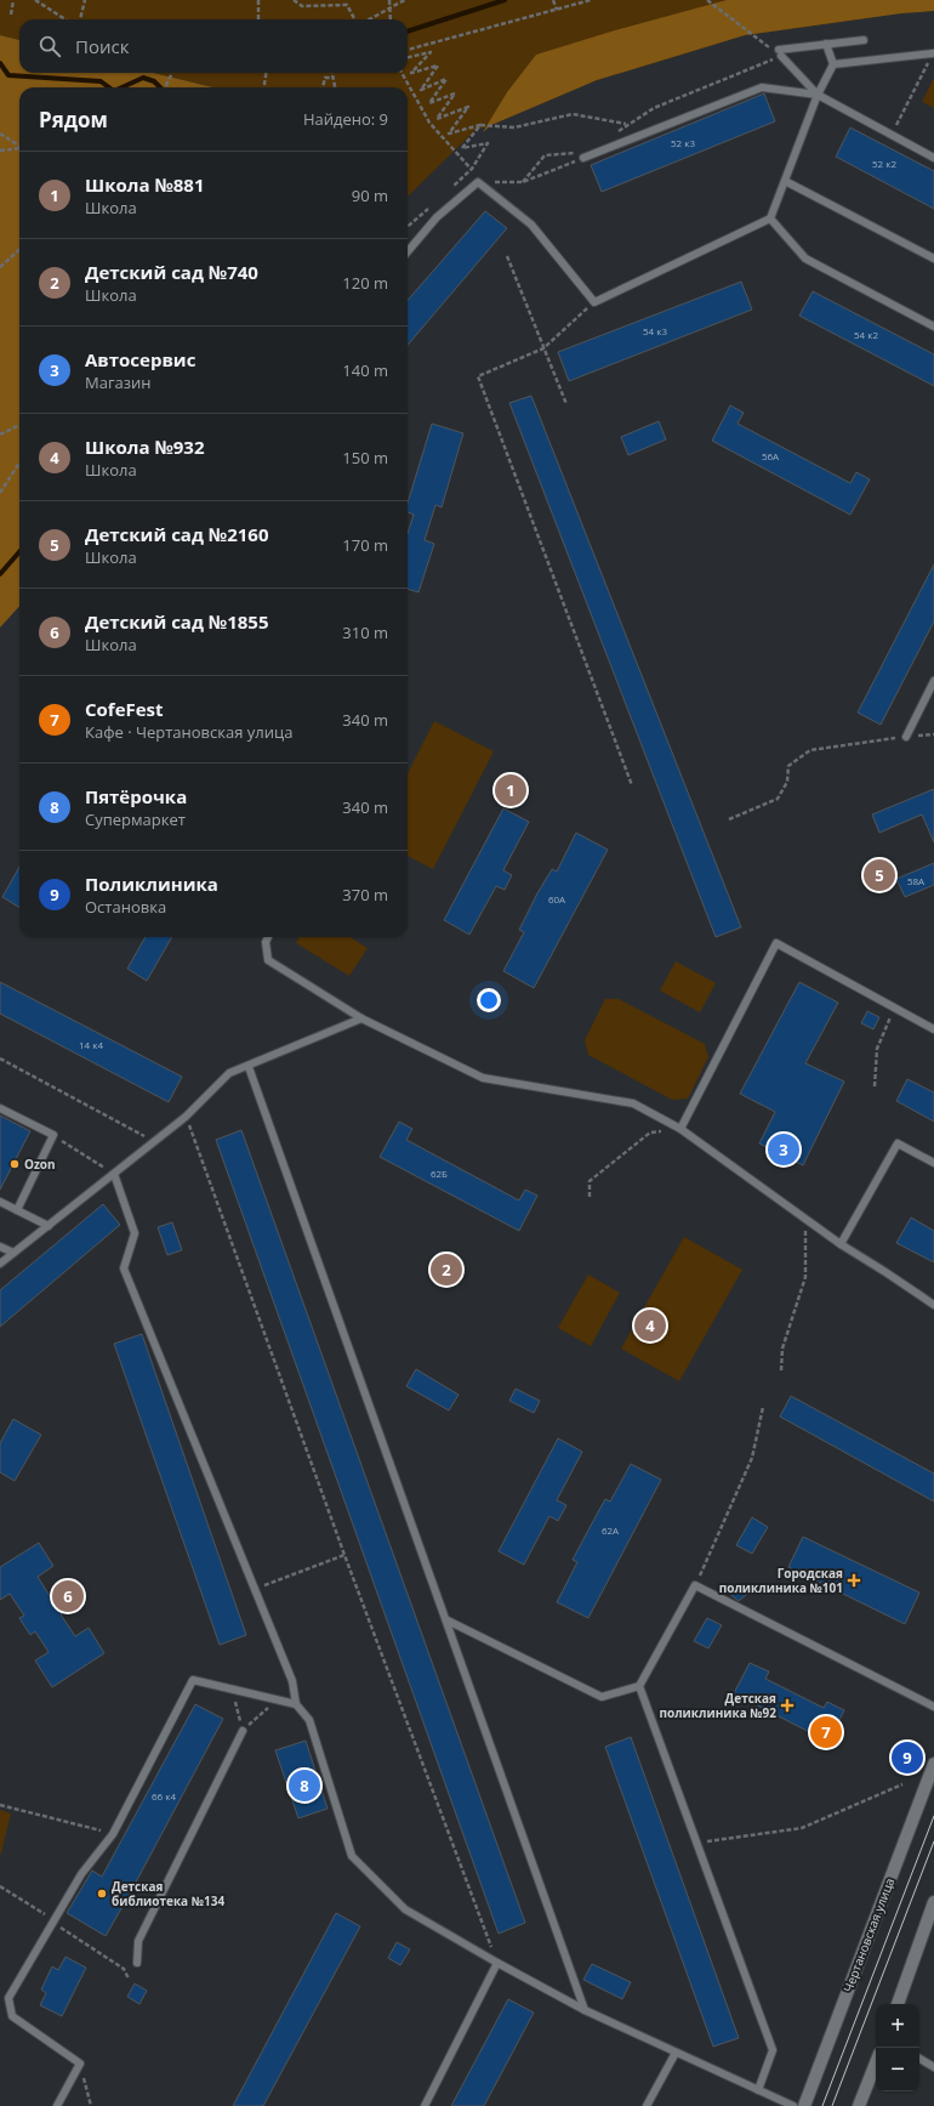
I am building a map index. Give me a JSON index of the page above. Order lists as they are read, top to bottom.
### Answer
{
  "streets": {
    "main road": ["Чертановская улица"]
  },
  "places": {
    "other": ["Ozon", "Детская библиотека №134"],
    "health": ["Городская поликлиника №101", "Детская поликлиника №92"]
  },
  "house_numbers": [
    "52 к3",
    "52 к2",
    "54 к3",
    "54 к2",
    "56А",
    "58А",
    "60А",
    "14 к4",
    "62Б",
    "62А",
    "66 к4"
  ],
  "page": {
    "search": "Поиск",
    "heading": ["Рядом", "Найдено: 9"],
    "list": [
      {
        "mark": "1",
        "name": "Школа №881",
        "note": "Школа",
        "value": "90 m"
      },
      {
        "mark": "2",
        "name": "Детский сад №740",
        "note": "Школа",
        "value": "120 m"
      },
      {
        "mark": "3",
        "name": "Автосервис",
        "note": "Магазин",
        "value": "140 m"
      },
      {
        "mark": "4",
        "name": "Школа №932",
        "note": "Школа",
        "value": "150 m"
      },
      {
        "mark": "5",
        "name": "Детский сад №2160",
        "note": "Школа",
        "value": "170 m"
      },
      {
        "mark": "6",
        "name": "Детский сад №1855",
        "note": "Школа",
        "value": "310 m"
      },
      {
        "mark": "7",
        "name": "CofeFest",
        "note": "Кафе · Чертановская улица",
        "value": "340 m"
      },
      {
        "mark": "8",
        "name": "Пятёрочка",
        "note": "Супермаркет",
        "value": "340 m"
      },
      {
        "mark": "9",
        "name": "Поликлиника",
        "note": "Остановка",
        "value": "370 m"
      }
    ],
    "pins": [
      "1",
      "5",
      "3",
      "2",
      "4",
      "6",
      "7",
      "9",
      "8"
    ],
    "map_buttons": ["+", "−"]
  }
}
